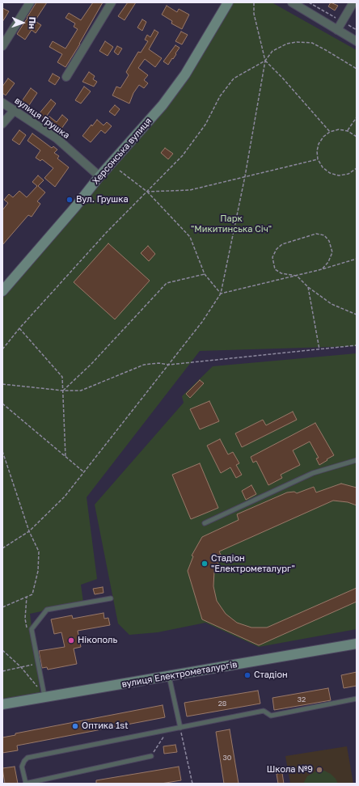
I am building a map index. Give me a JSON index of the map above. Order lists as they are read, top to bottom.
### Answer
{
  "streets": {
    "main road": ["Херсонська вулиця", "вулиця Електрометалургів"],
    "street": ["вулиця Грушка"]
  },
  "crossings": [
    ["вулиця Грушка", "Херсонська вулиця"]
  ],
  "parks": ["Парк \"Микитинська Січ\""],
  "places": [
    "Вул. Грушка",
    "Стадіон \"Електрометалург\"",
    "Нікополь",
    "Стадіон",
    "Оптика 1st",
    "Школа №9"
  ],
  "house_numbers": ["32", "28", "30"],
  "north": "right"
}
